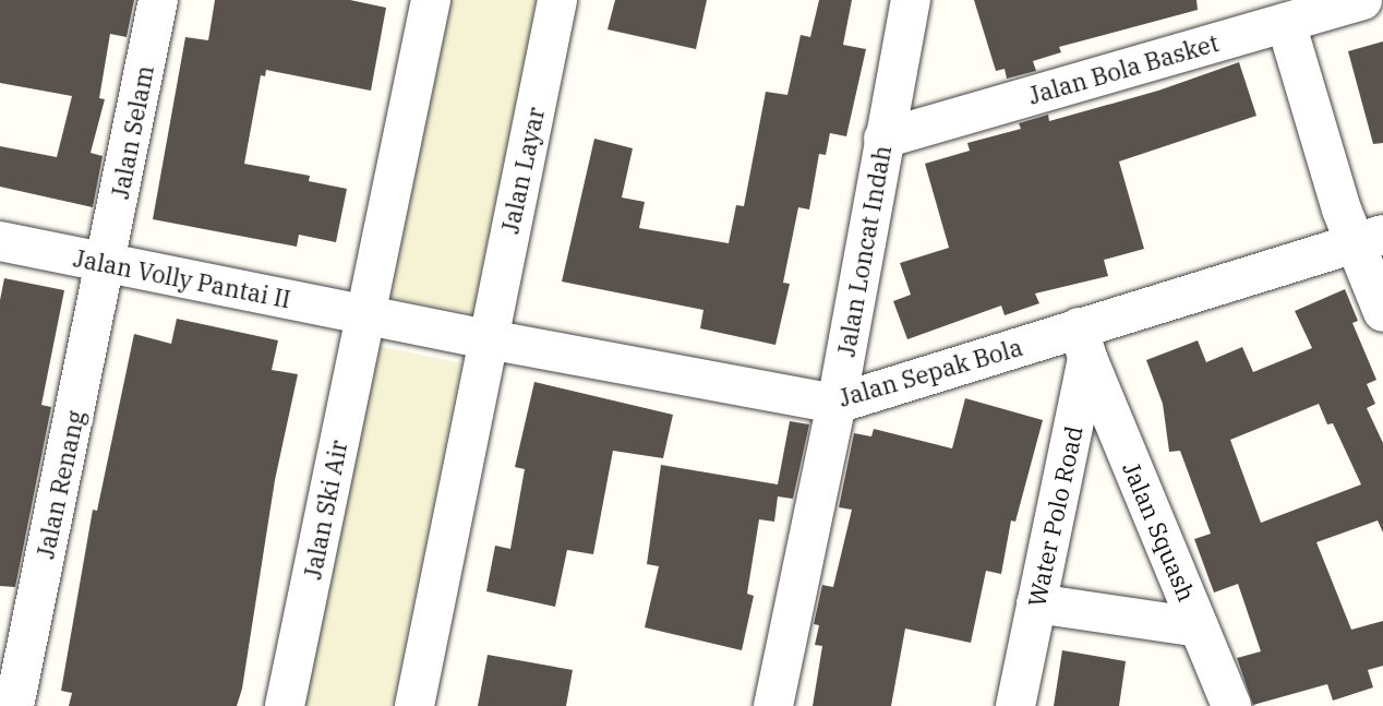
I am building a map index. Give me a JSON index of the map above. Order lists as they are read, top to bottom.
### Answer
{
  "streets": {
    "street": [
      "Jalan Bola Basket",
      "Jalan Selam",
      "Jalan Layar",
      "Jalan Loncat Indah",
      "Jalan Volly Pantai II",
      "Jalan Sepak Bola",
      "Jalan Renang",
      "Jalan Ski Air",
      "Water Polo Road",
      "Jalan Squash"
    ]
  },
  "crossings": [
    ["Jalan Bola Basket", "Jalan Loncat Indah"],
    ["Jalan Selam", "Jalan Volly Pantai II"],
    ["Jalan Selam", "Jalan Renang"],
    ["Jalan Layar", "Jalan Sepak Bola"],
    ["Jalan Loncat Indah", "Jalan Sepak Bola"],
    ["Jalan Volly Pantai II", "Jalan Sepak Bola"],
    ["Jalan Volly Pantai II", "Jalan Renang"],
    ["Jalan Volly Pantai II", "Jalan Ski Air"],
    ["Jalan Sepak Bola", "Jalan Ski Air"],
    ["Jalan Sepak Bola", "Water Polo Road"],
    ["Jalan Sepak Bola", "Jalan Squash"],
    ["Water Polo Road", "Jalan Squash"]
  ]
}
